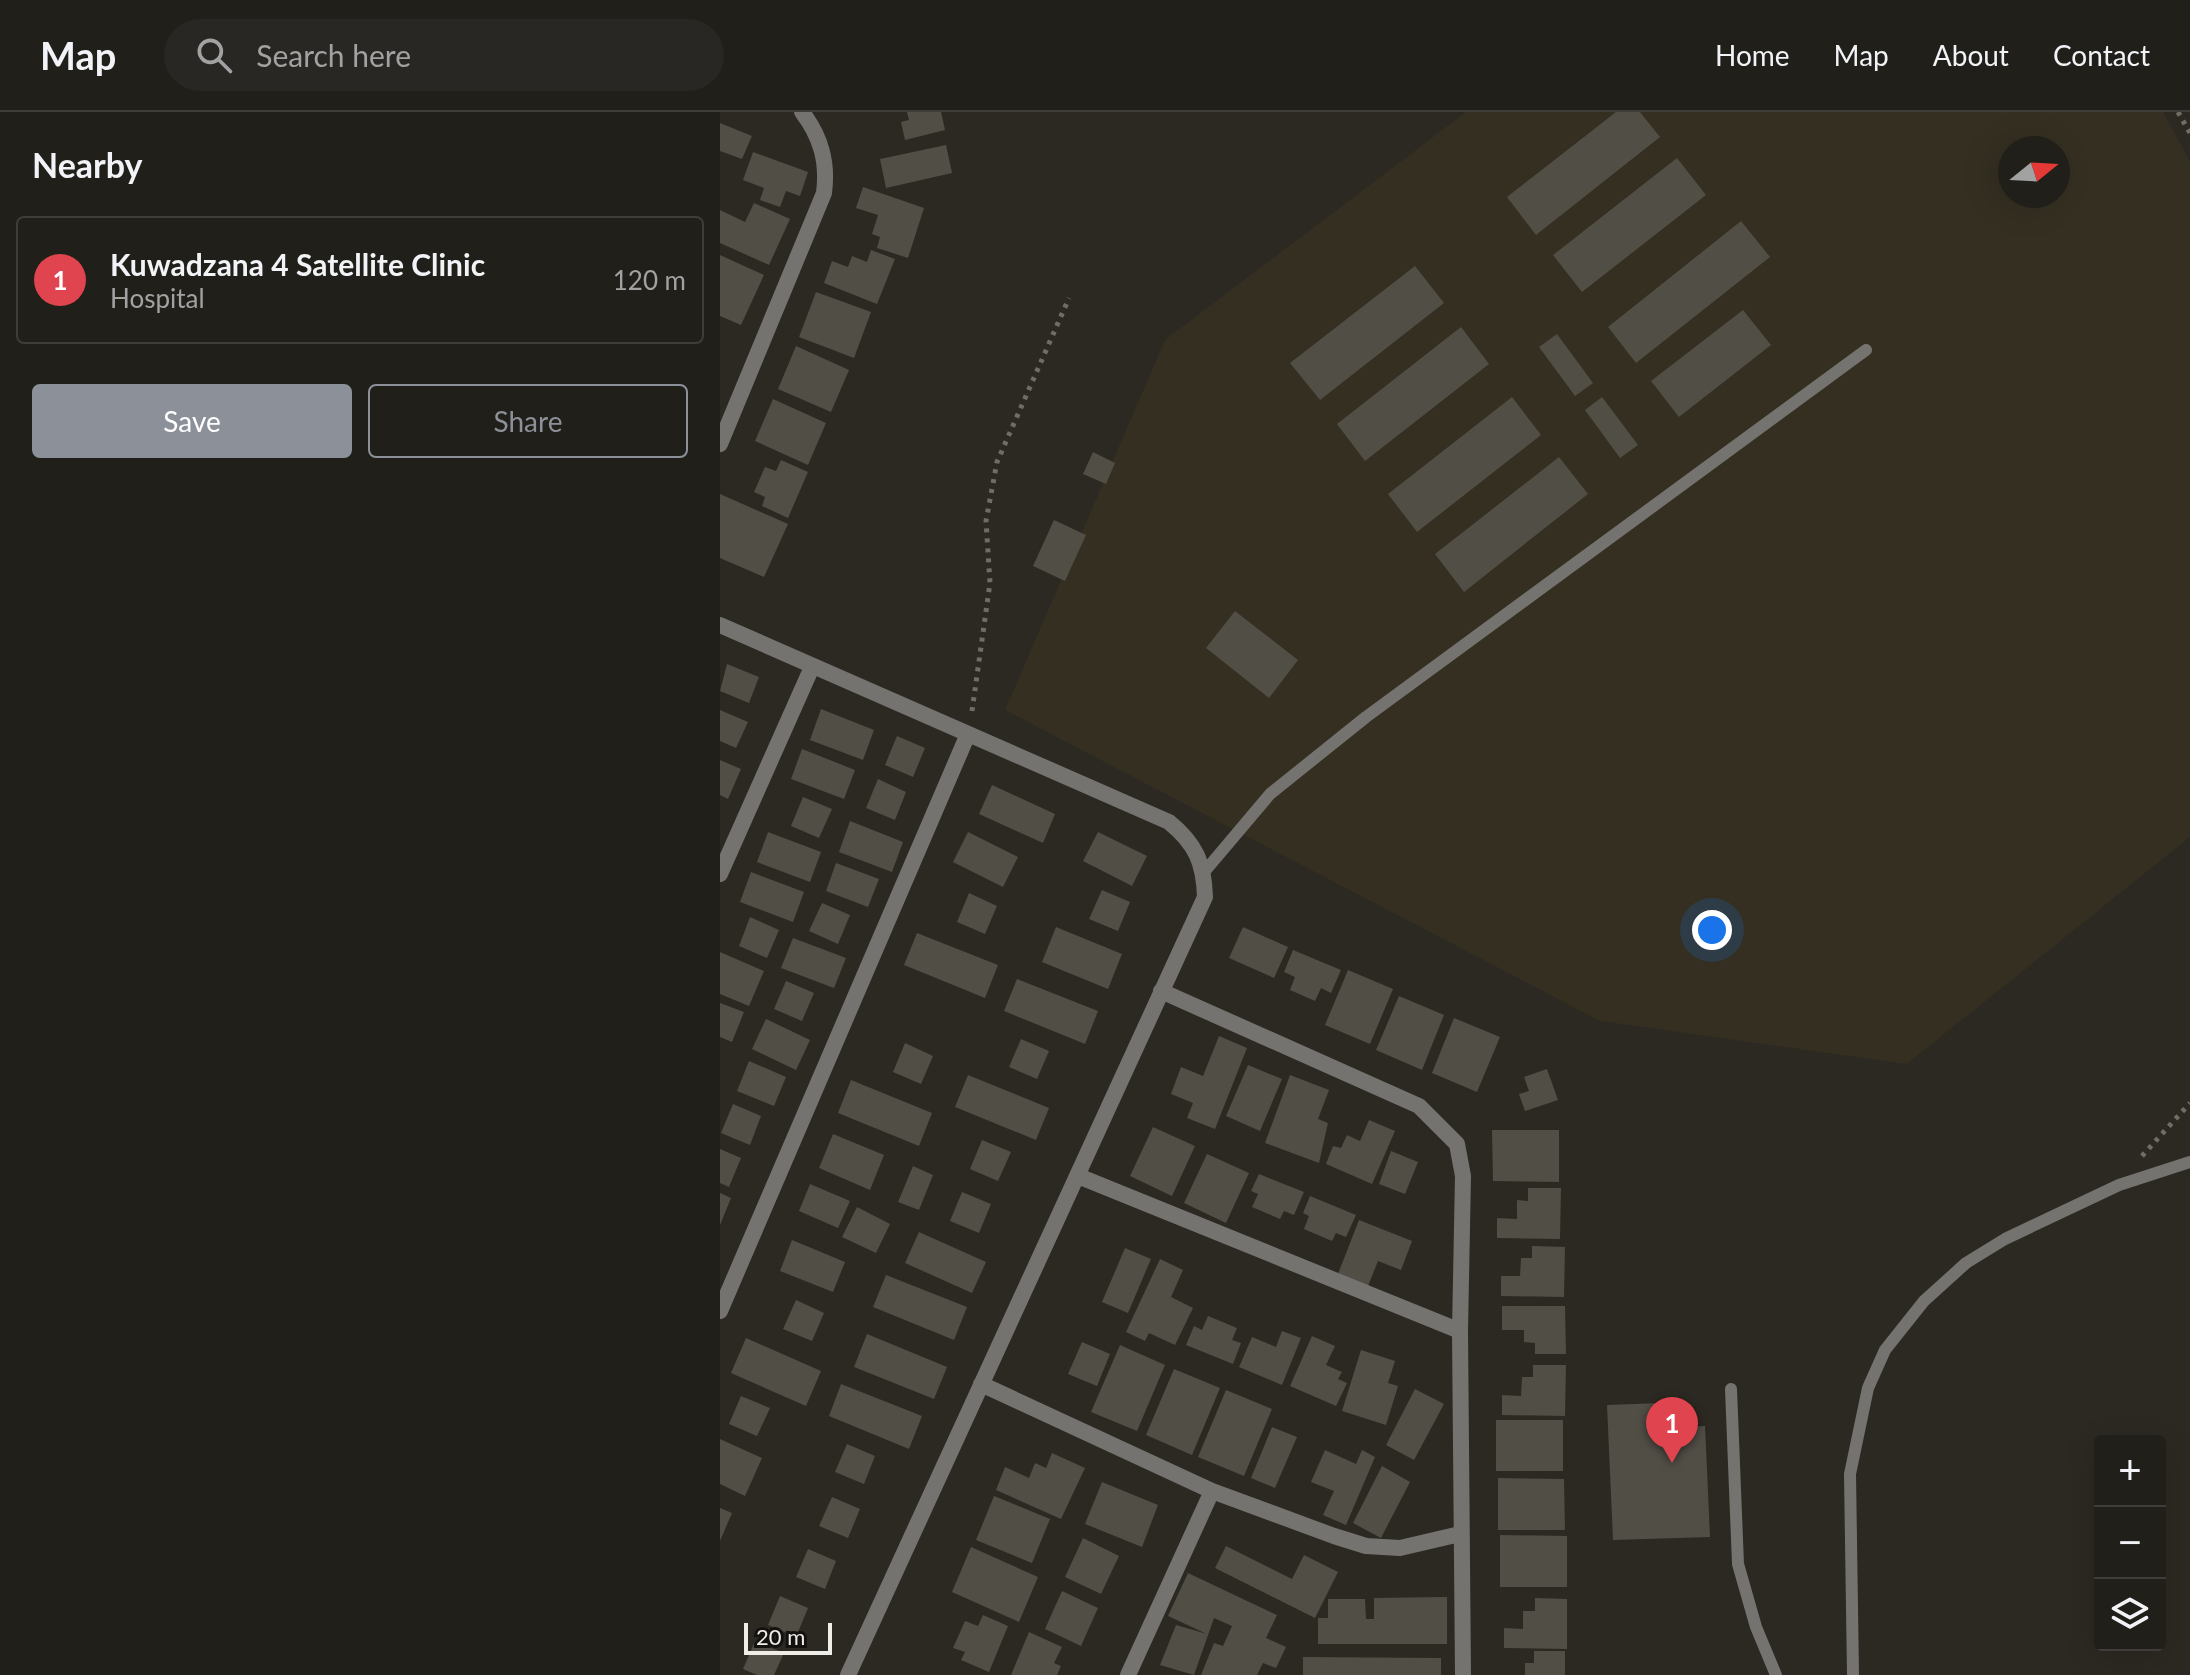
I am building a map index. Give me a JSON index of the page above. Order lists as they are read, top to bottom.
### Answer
{
  "scale_bar": "20 m",
  "north": "right",
  "page": {
    "header": "Map",
    "search": "Search here",
    "nav": [
      "Home",
      "Map",
      "About",
      "Contact"
    ],
    "heading": "Nearby",
    "list": [
      {
        "mark": "1",
        "name": "Kuwadzana 4 Satellite Clinic",
        "note": "Hospital",
        "value": "120 m"
      }
    ],
    "buttons": ["Save", "Share"],
    "pins": "1",
    "map_buttons": ["+", "−"],
    "scale": "20 m"
  }
}
